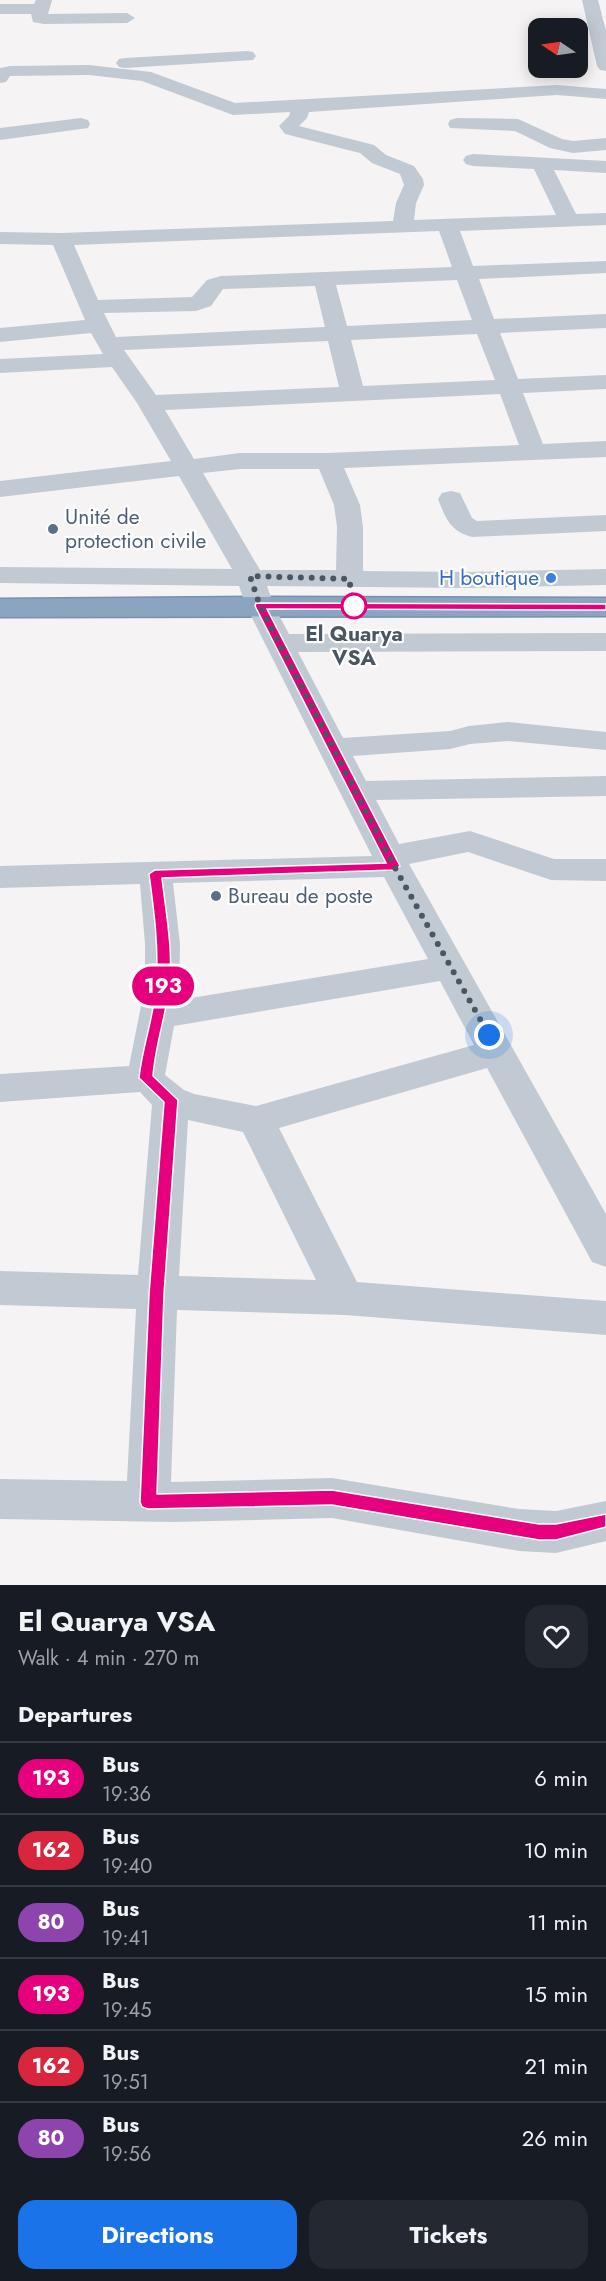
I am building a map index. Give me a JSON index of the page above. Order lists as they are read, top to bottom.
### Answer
{
  "places": [
    "Unité de protection civile",
    "H boutique",
    "El Quarya VSA",
    "Bureau de poste"
  ],
  "lines": ["bus line 193"],
  "north": "left",
  "page": {
    "on_map": "193",
    "heading": [
      ["El Quarya VSA", "Walk · 4 min · 270 m"],
      "Departures"
    ],
    "list": [
      {
        "mark": "193",
        "name": "Bus",
        "note": "19:36",
        "value": "6 min"
      },
      {
        "mark": "162",
        "name": "Bus",
        "note": "19:40",
        "value": "10 min"
      },
      {
        "mark": "80",
        "name": "Bus",
        "note": "19:41",
        "value": "11 min"
      },
      {
        "mark": "193",
        "name": "Bus",
        "note": "19:45",
        "value": "15 min"
      },
      {
        "mark": "162",
        "name": "Bus",
        "note": "19:51",
        "value": "21 min"
      },
      {
        "mark": "80",
        "name": "Bus",
        "note": "19:56",
        "value": "26 min"
      }
    ],
    "buttons": ["Directions", "Tickets"]
  }
}
